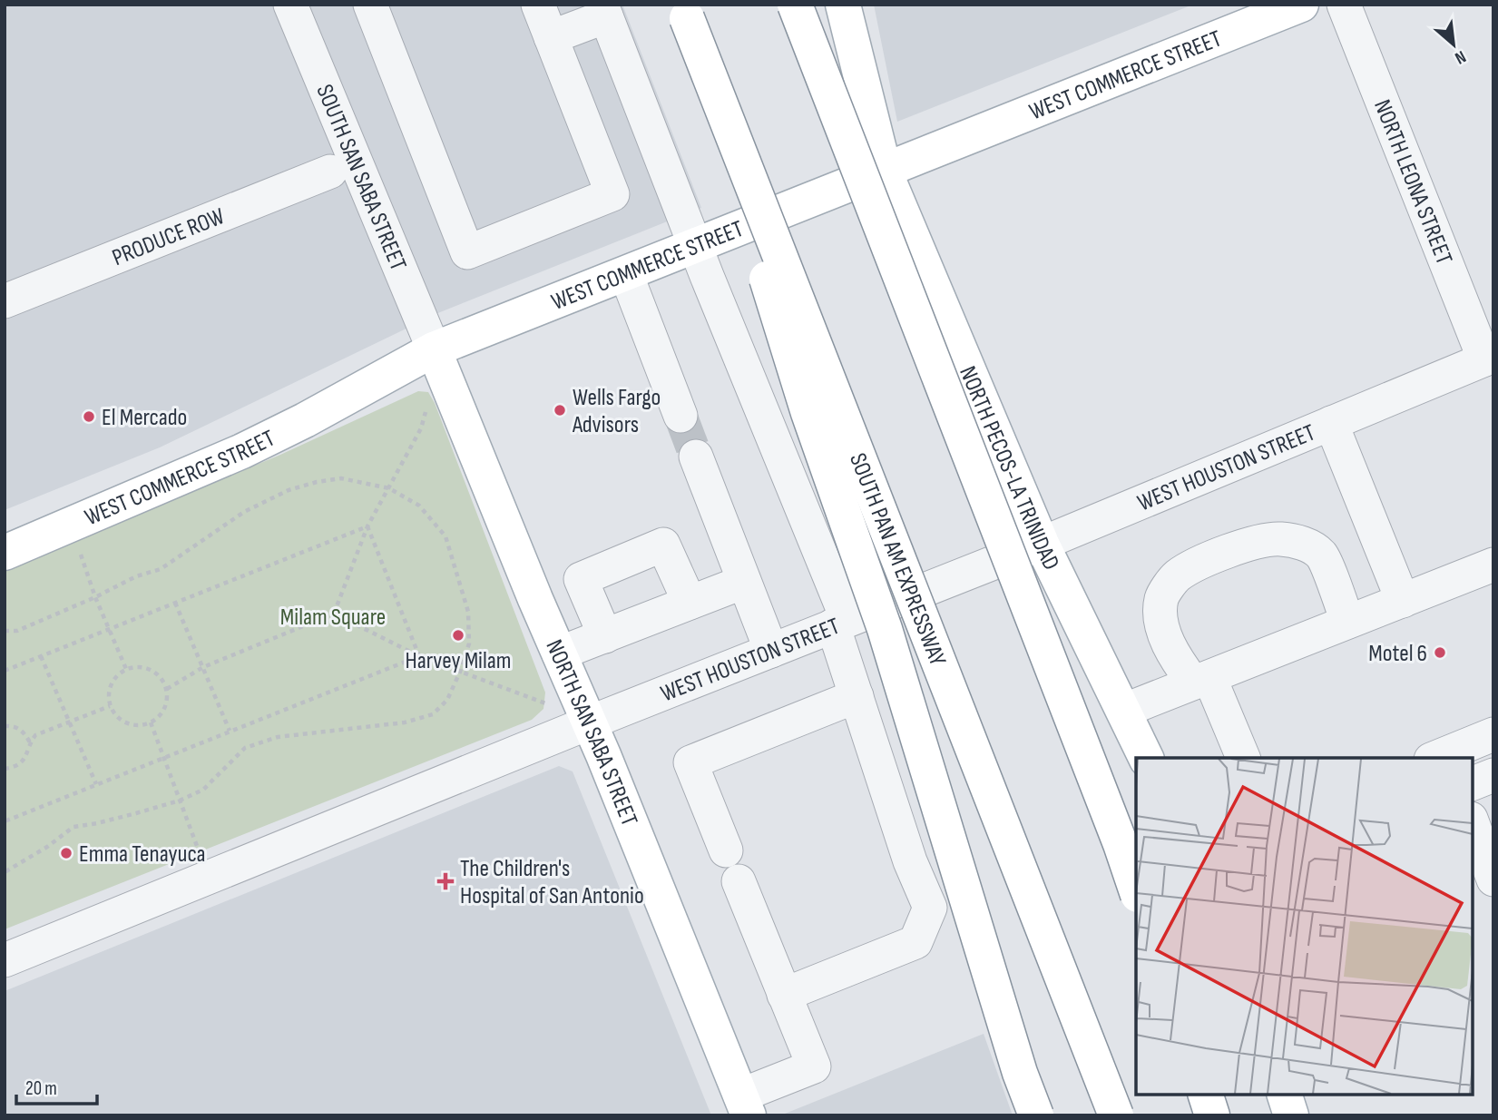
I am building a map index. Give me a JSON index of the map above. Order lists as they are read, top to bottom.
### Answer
{
  "streets": {
    "main road": [
      "WEST COMMERCE STREET",
      "NORTH PECOS-LA TRINIDAD",
      "SOUTH PAN AM EXPRESSWAY",
      "NORTH SAN SABA STREET"
    ],
    "street": [
      "SOUTH SAN SABA STREET",
      "NORTH LEONA STREET",
      "PRODUCE ROW",
      "WEST HOUSTON STREET"
    ]
  },
  "crossings": [
    ["WEST COMMERCE STREET", "SOUTH SAN SABA STREET"],
    ["WEST COMMERCE STREET", "NORTH PECOS-LA TRINIDAD"],
    ["WEST COMMERCE STREET", "NORTH SAN SABA STREET"],
    ["SOUTH SAN SABA STREET", "NORTH SAN SABA STREET"],
    ["NORTH LEONA STREET", "WEST HOUSTON STREET"],
    ["WEST HOUSTON STREET", "NORTH PECOS-LA TRINIDAD"],
    ["WEST HOUSTON STREET", "NORTH SAN SABA STREET"]
  ],
  "parks": ["Milam Square"],
  "places": {
    "other": [
      "Wells Fargo Advisors",
      "El Mercado",
      "Harvey Milam",
      "Motel 6",
      "Emma Tenayuca"
    ],
    "health": ["The Children's Hospital of San Antonio"]
  },
  "scale_bar": "20 m",
  "north": "bottom right"
}
